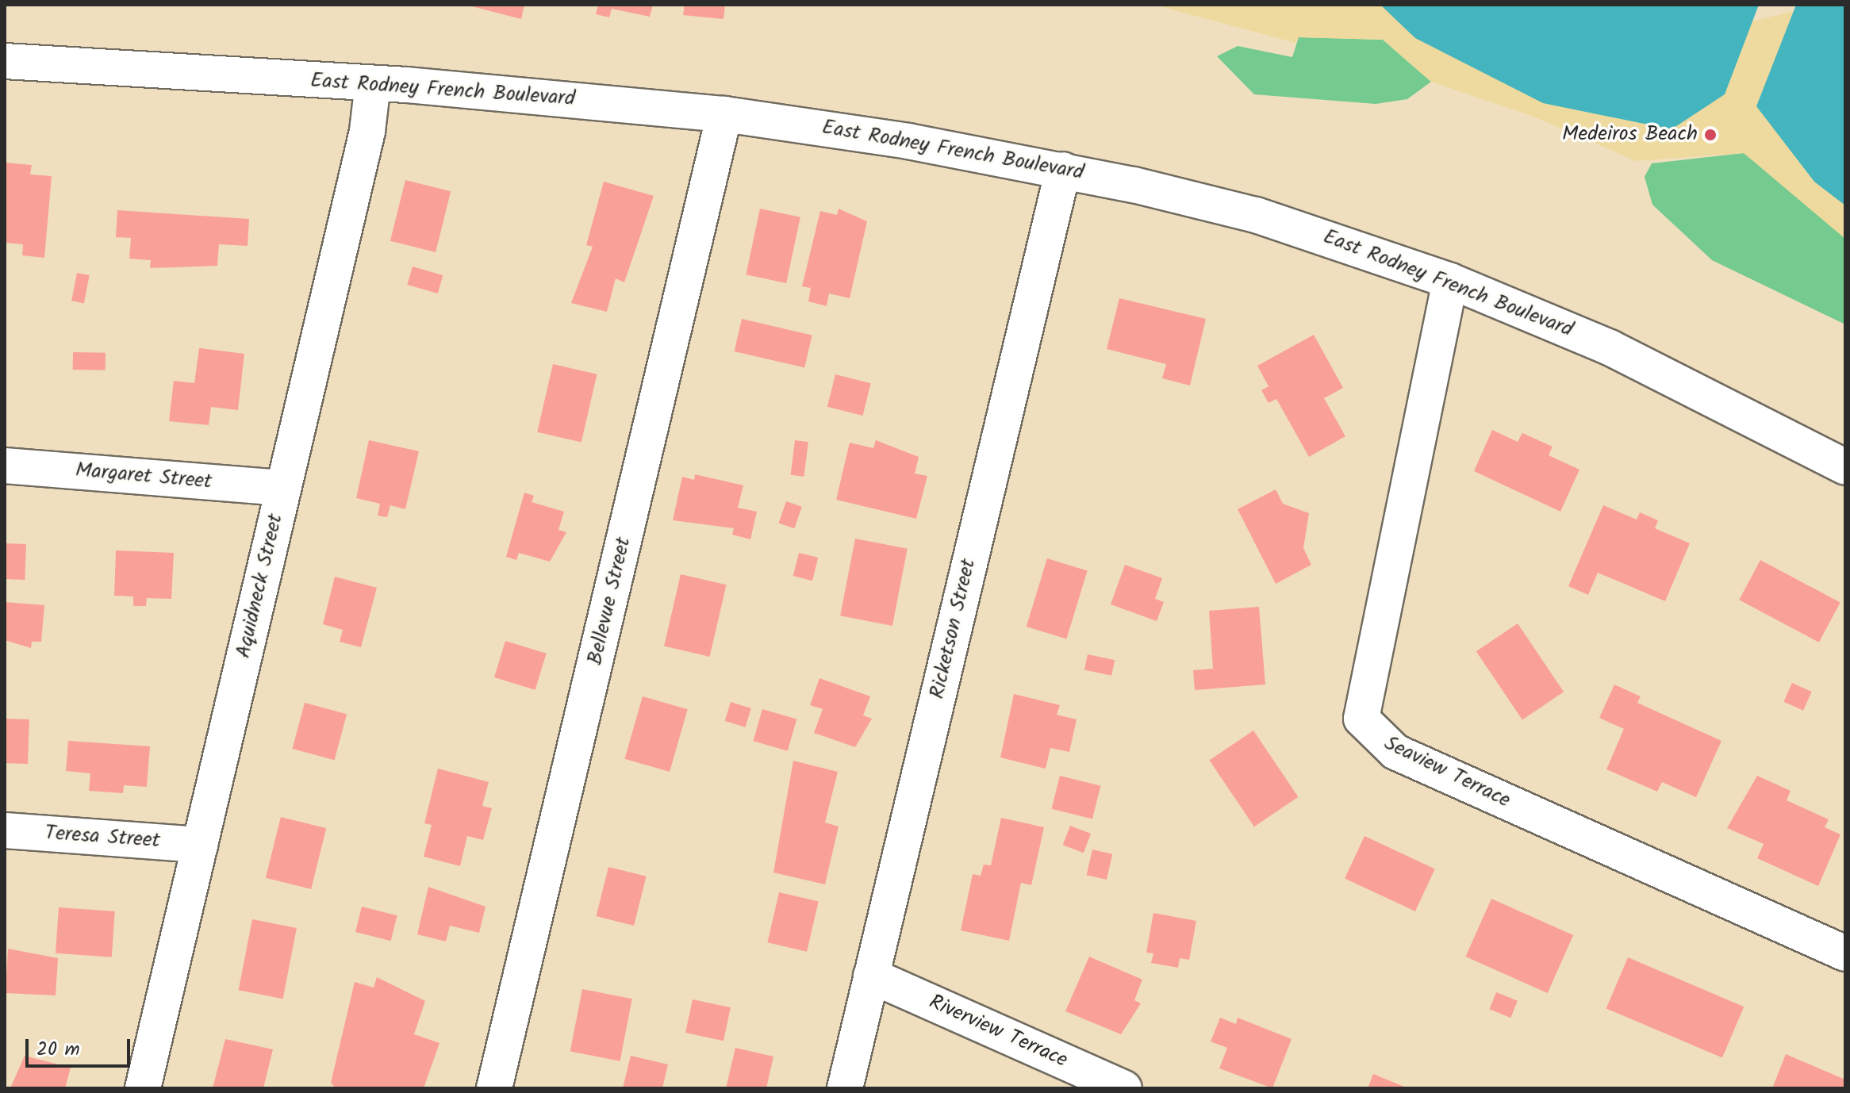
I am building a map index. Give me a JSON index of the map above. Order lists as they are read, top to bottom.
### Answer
{
  "streets": {
    "street": [
      "East Rodney French Boulevard",
      "Margaret Street",
      "Aquidneck Street",
      "Bellevue Street",
      "Ricketson Street",
      "Seaview Terrace",
      "Teresa Street",
      "Riverview Terrace"
    ]
  },
  "crossings": [
    ["East Rodney French Boulevard", "Aquidneck Street"],
    ["East Rodney French Boulevard", "Bellevue Street"],
    ["East Rodney French Boulevard", "Ricketson Street"],
    ["East Rodney French Boulevard", "Seaview Terrace"],
    ["Margaret Street", "Aquidneck Street"],
    ["Aquidneck Street", "Teresa Street"],
    ["Ricketson Street", "Riverview Terrace"]
  ],
  "places": ["Medeiros Beach"],
  "scale_bar": "20 m"
}
